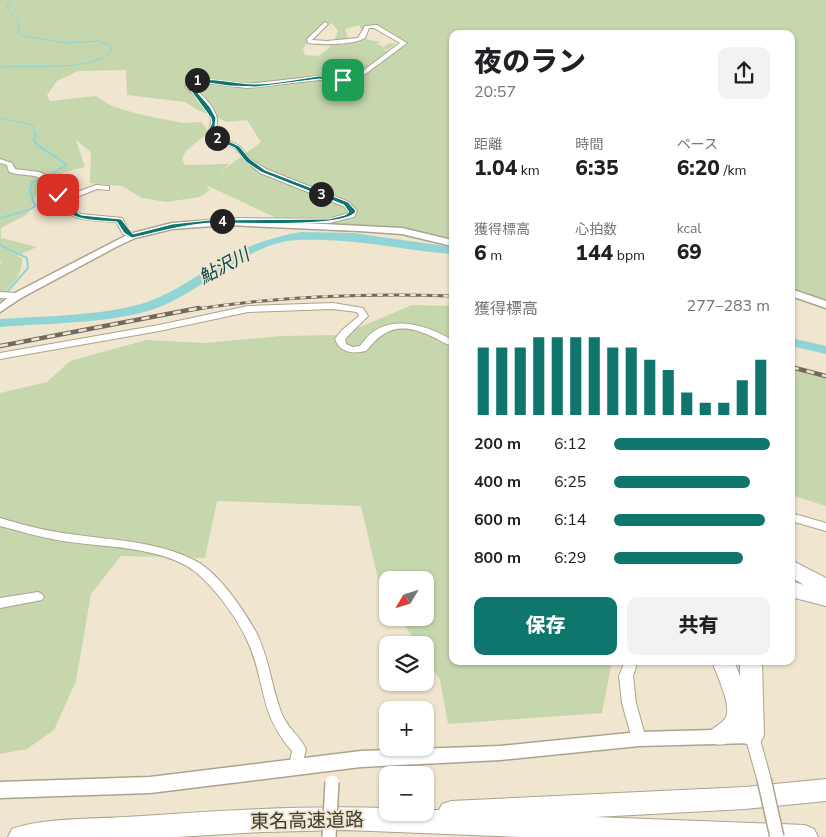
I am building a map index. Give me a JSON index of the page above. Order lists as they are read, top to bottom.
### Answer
{
  "streets": {
    "highway": ["東名高速道路"]
  },
  "water": ["鮎沢川"],
  "north": "bottom left",
  "page": {
    "heading": ["夜のラン", "20:57"],
    "pins": [
      "1",
      "2",
      "3",
      "4"
    ],
    "stats": [
      ["距離", "1.04 km"],
      ["時間", "6:35"],
      ["ペース", "6:20 /km"],
      ["獲得標高", "6 m"],
      ["心拍数", "144 bpm"],
      ["kcal", "69"]
    ],
    "chart": ["獲得標高", "277–283 m"],
    "list": [
      {
        "name": "200 m",
        "note": "6:12"
      },
      {
        "name": "400 m",
        "note": "6:25"
      },
      {
        "name": "600 m",
        "note": "6:14"
      },
      {
        "name": "800 m",
        "note": "6:29"
      }
    ],
    "map_buttons": ["+", "−"],
    "buttons": ["保存", "共有"]
  }
}
